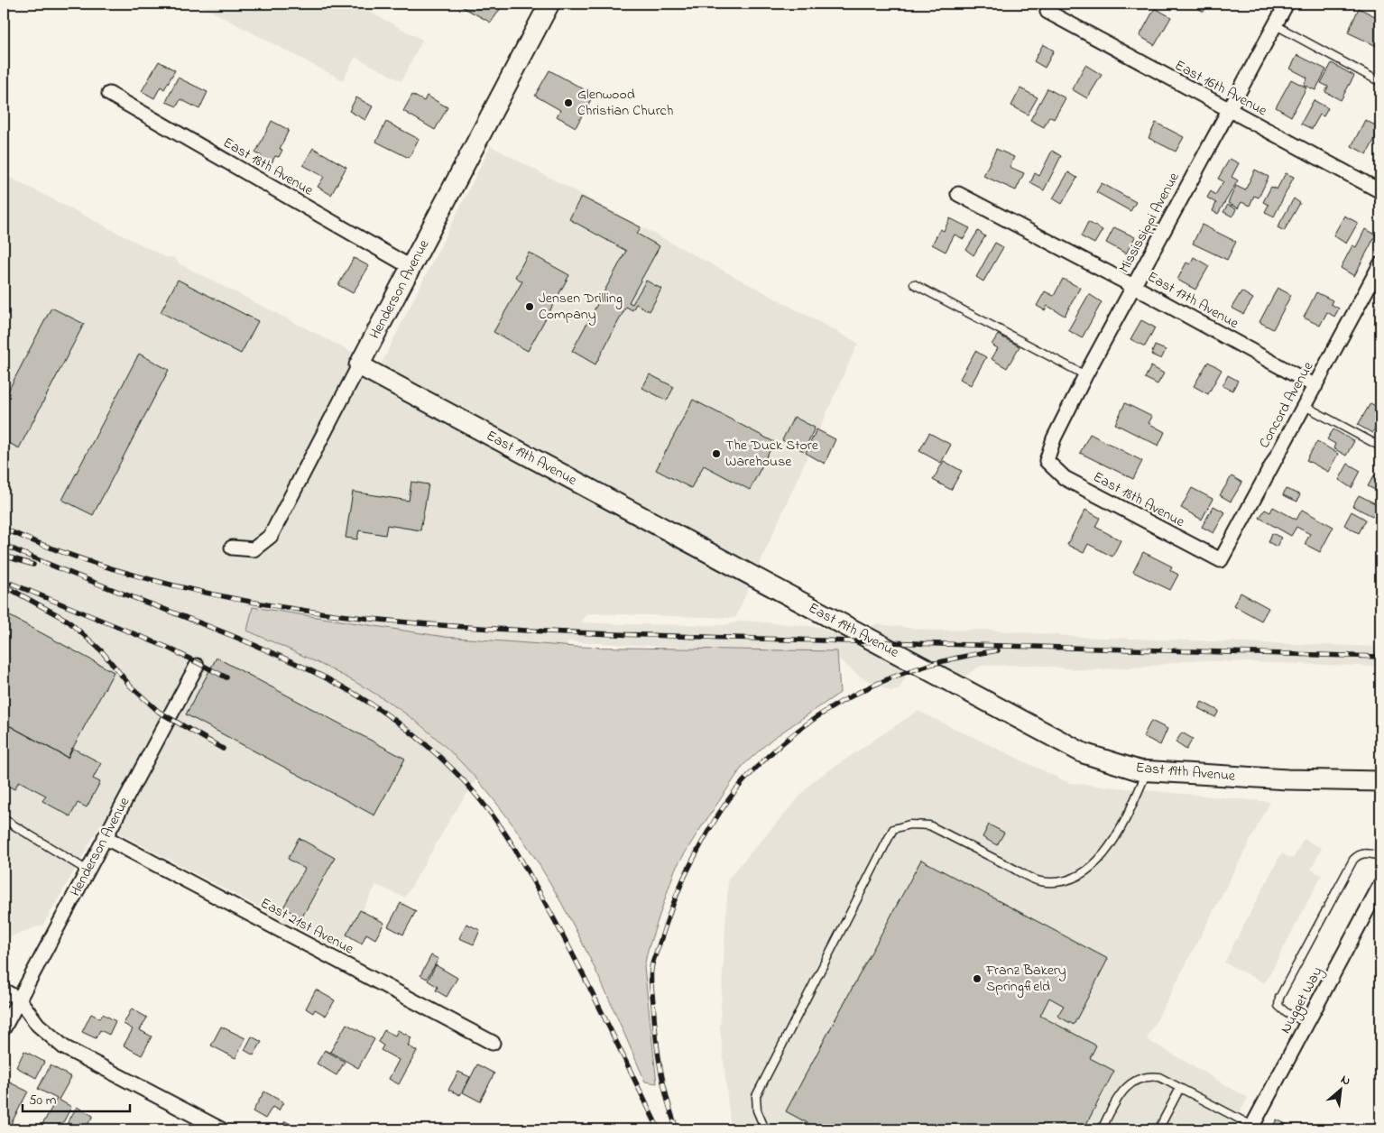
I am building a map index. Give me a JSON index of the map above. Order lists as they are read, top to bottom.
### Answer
{
  "streets": {
    "street": [
      "East 16th Avenue",
      "East 18th Avenue",
      "Mississippi Avenue",
      "Henderson Avenue",
      "East 17th Avenue",
      "Concord Avenue",
      "East 19th Avenue",
      "East 21st Avenue",
      "Nugget Way"
    ]
  },
  "crossings": [
    ["East 16th Avenue", "Mississippi Avenue"],
    ["East 18th Avenue", "Mississippi Avenue"],
    ["East 18th Avenue", "Henderson Avenue"],
    ["East 18th Avenue", "Concord Avenue"],
    ["Mississippi Avenue", "East 17th Avenue"],
    ["Henderson Avenue", "East 19th Avenue"],
    ["Henderson Avenue", "East 21st Avenue"],
    ["East 17th Avenue", "Concord Avenue"]
  ],
  "places": [
    "Glenwood Christian Church",
    "Jensen Drilling Company",
    "The Duck Store Warehouse",
    "Franz Bakery Springfield"
  ],
  "scale_bar": "50 m",
  "north": "top right"
}
